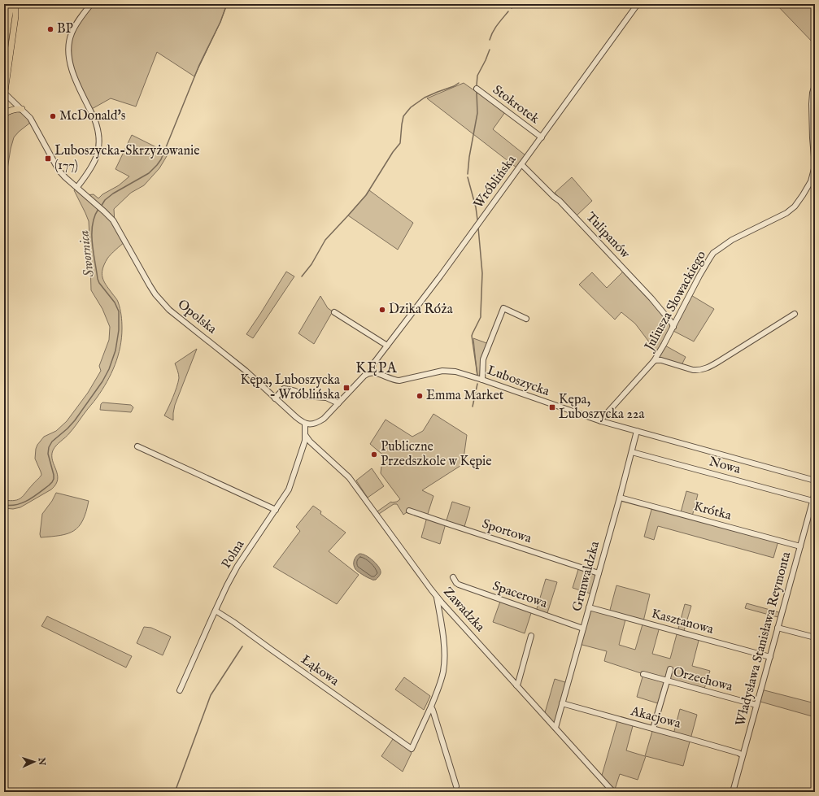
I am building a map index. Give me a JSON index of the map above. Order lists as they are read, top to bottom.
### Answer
{
  "streets": {
    "street": [
      "Stokrotek",
      "Wróblińska",
      "Tulipanów",
      "Juliusza Słowackiego",
      "Opolska",
      "Luboszycka",
      "Nowa",
      "Krótka",
      "Sportowa",
      "Polna",
      "Grunwaldzka",
      "Spacerowa",
      "Zawadzka",
      "Kasztanowa",
      "Władysława Stanisława Reymonta",
      "Łąkowa",
      "Orzechowa",
      "Akacjowa"
    ]
  },
  "crossings": [
    ["Stokrotek", "Wróblińska"],
    ["Wróblińska", "Tulipanów"],
    ["Wróblińska", "Luboszycka"],
    ["Tulipanów", "Juliusza Słowackiego"],
    ["Juliusza Słowackiego", "Luboszycka"],
    ["Luboszycka", "Grunwaldzka"],
    ["Nowa", "Grunwaldzka"],
    ["Nowa", "Władysława Stanisława Reymonta"],
    ["Krótka", "Grunwaldzka"],
    ["Krótka", "Władysława Stanisława Reymonta"],
    ["Sportowa", "Grunwaldzka"],
    ["Polna", "Zawadzka"],
    ["Polna", "Łąkowa"],
    ["Grunwaldzka", "Spacerowa"],
    ["Grunwaldzka", "Zawadzka"],
    ["Grunwaldzka", "Kasztanowa"],
    ["Grunwaldzka", "Akacjowa"],
    ["Kasztanowa", "Władysława Stanisława Reymonta"],
    ["Władysława Stanisława Reymonta", "Orzechowa"],
    ["Władysława Stanisława Reymonta", "Akacjowa"]
  ],
  "districts": ["KĘPA"],
  "water": ["Swornica"],
  "places": {
    "other": [
      "BP",
      "McDonald's",
      "Dzika Róża",
      "Emma Market",
      "Publiczne Przedszkole w Kępie"
    ],
    "transit": ["Luboszycka-Skrzyżowanie (177)", "Kępa, Luboszycka - Wróblińska", "Kępa, Luboszycka 22a"]
  },
  "north": "right"
}
